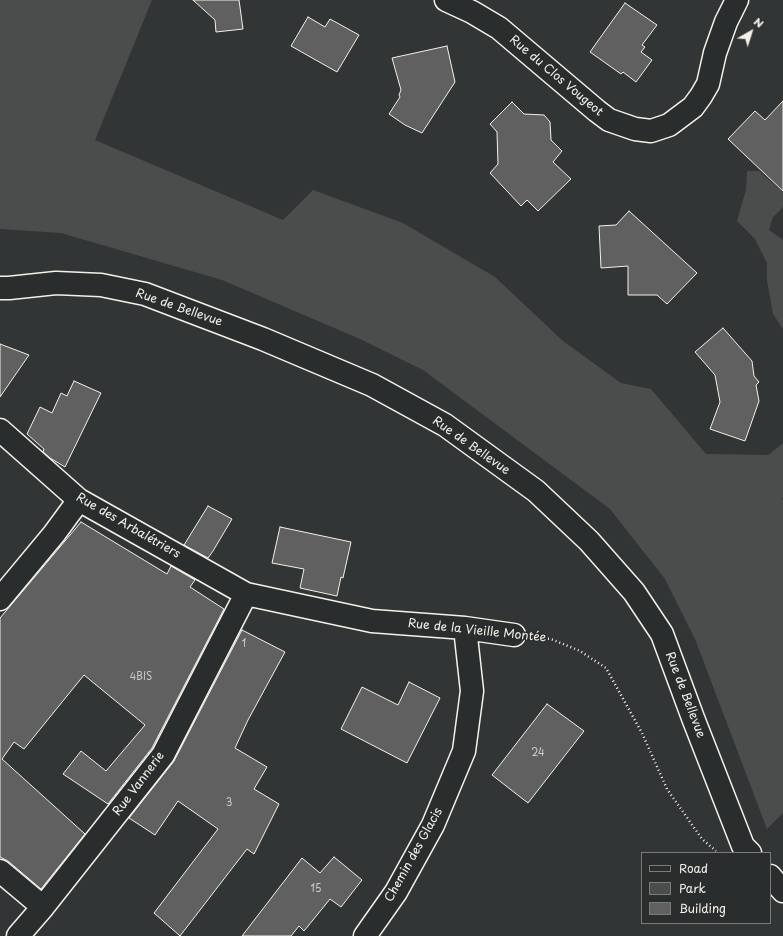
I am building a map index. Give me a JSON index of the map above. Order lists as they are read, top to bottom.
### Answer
{
  "streets": {
    "street": [
      "Rue du Clos Vougeot",
      "Rue de Bellevue",
      "Rue des Arbalétriers",
      "Rue de la Vieille Montée",
      "Rue Vannerie",
      "Chemin des Glacis"
    ]
  },
  "crossings": [
    ["Rue des Arbalétriers", "Rue de la Vieille Montée"],
    ["Rue des Arbalétriers", "Rue Vannerie"],
    ["Rue de la Vieille Montée", "Rue Vannerie"],
    ["Rue de la Vieille Montée", "Chemin des Glacis"]
  ],
  "house_numbers": [
    "1",
    "4BIS",
    "24",
    "3",
    "15"
  ],
  "legend": ["Road", "Park", "Building"],
  "north": "top right"
}
